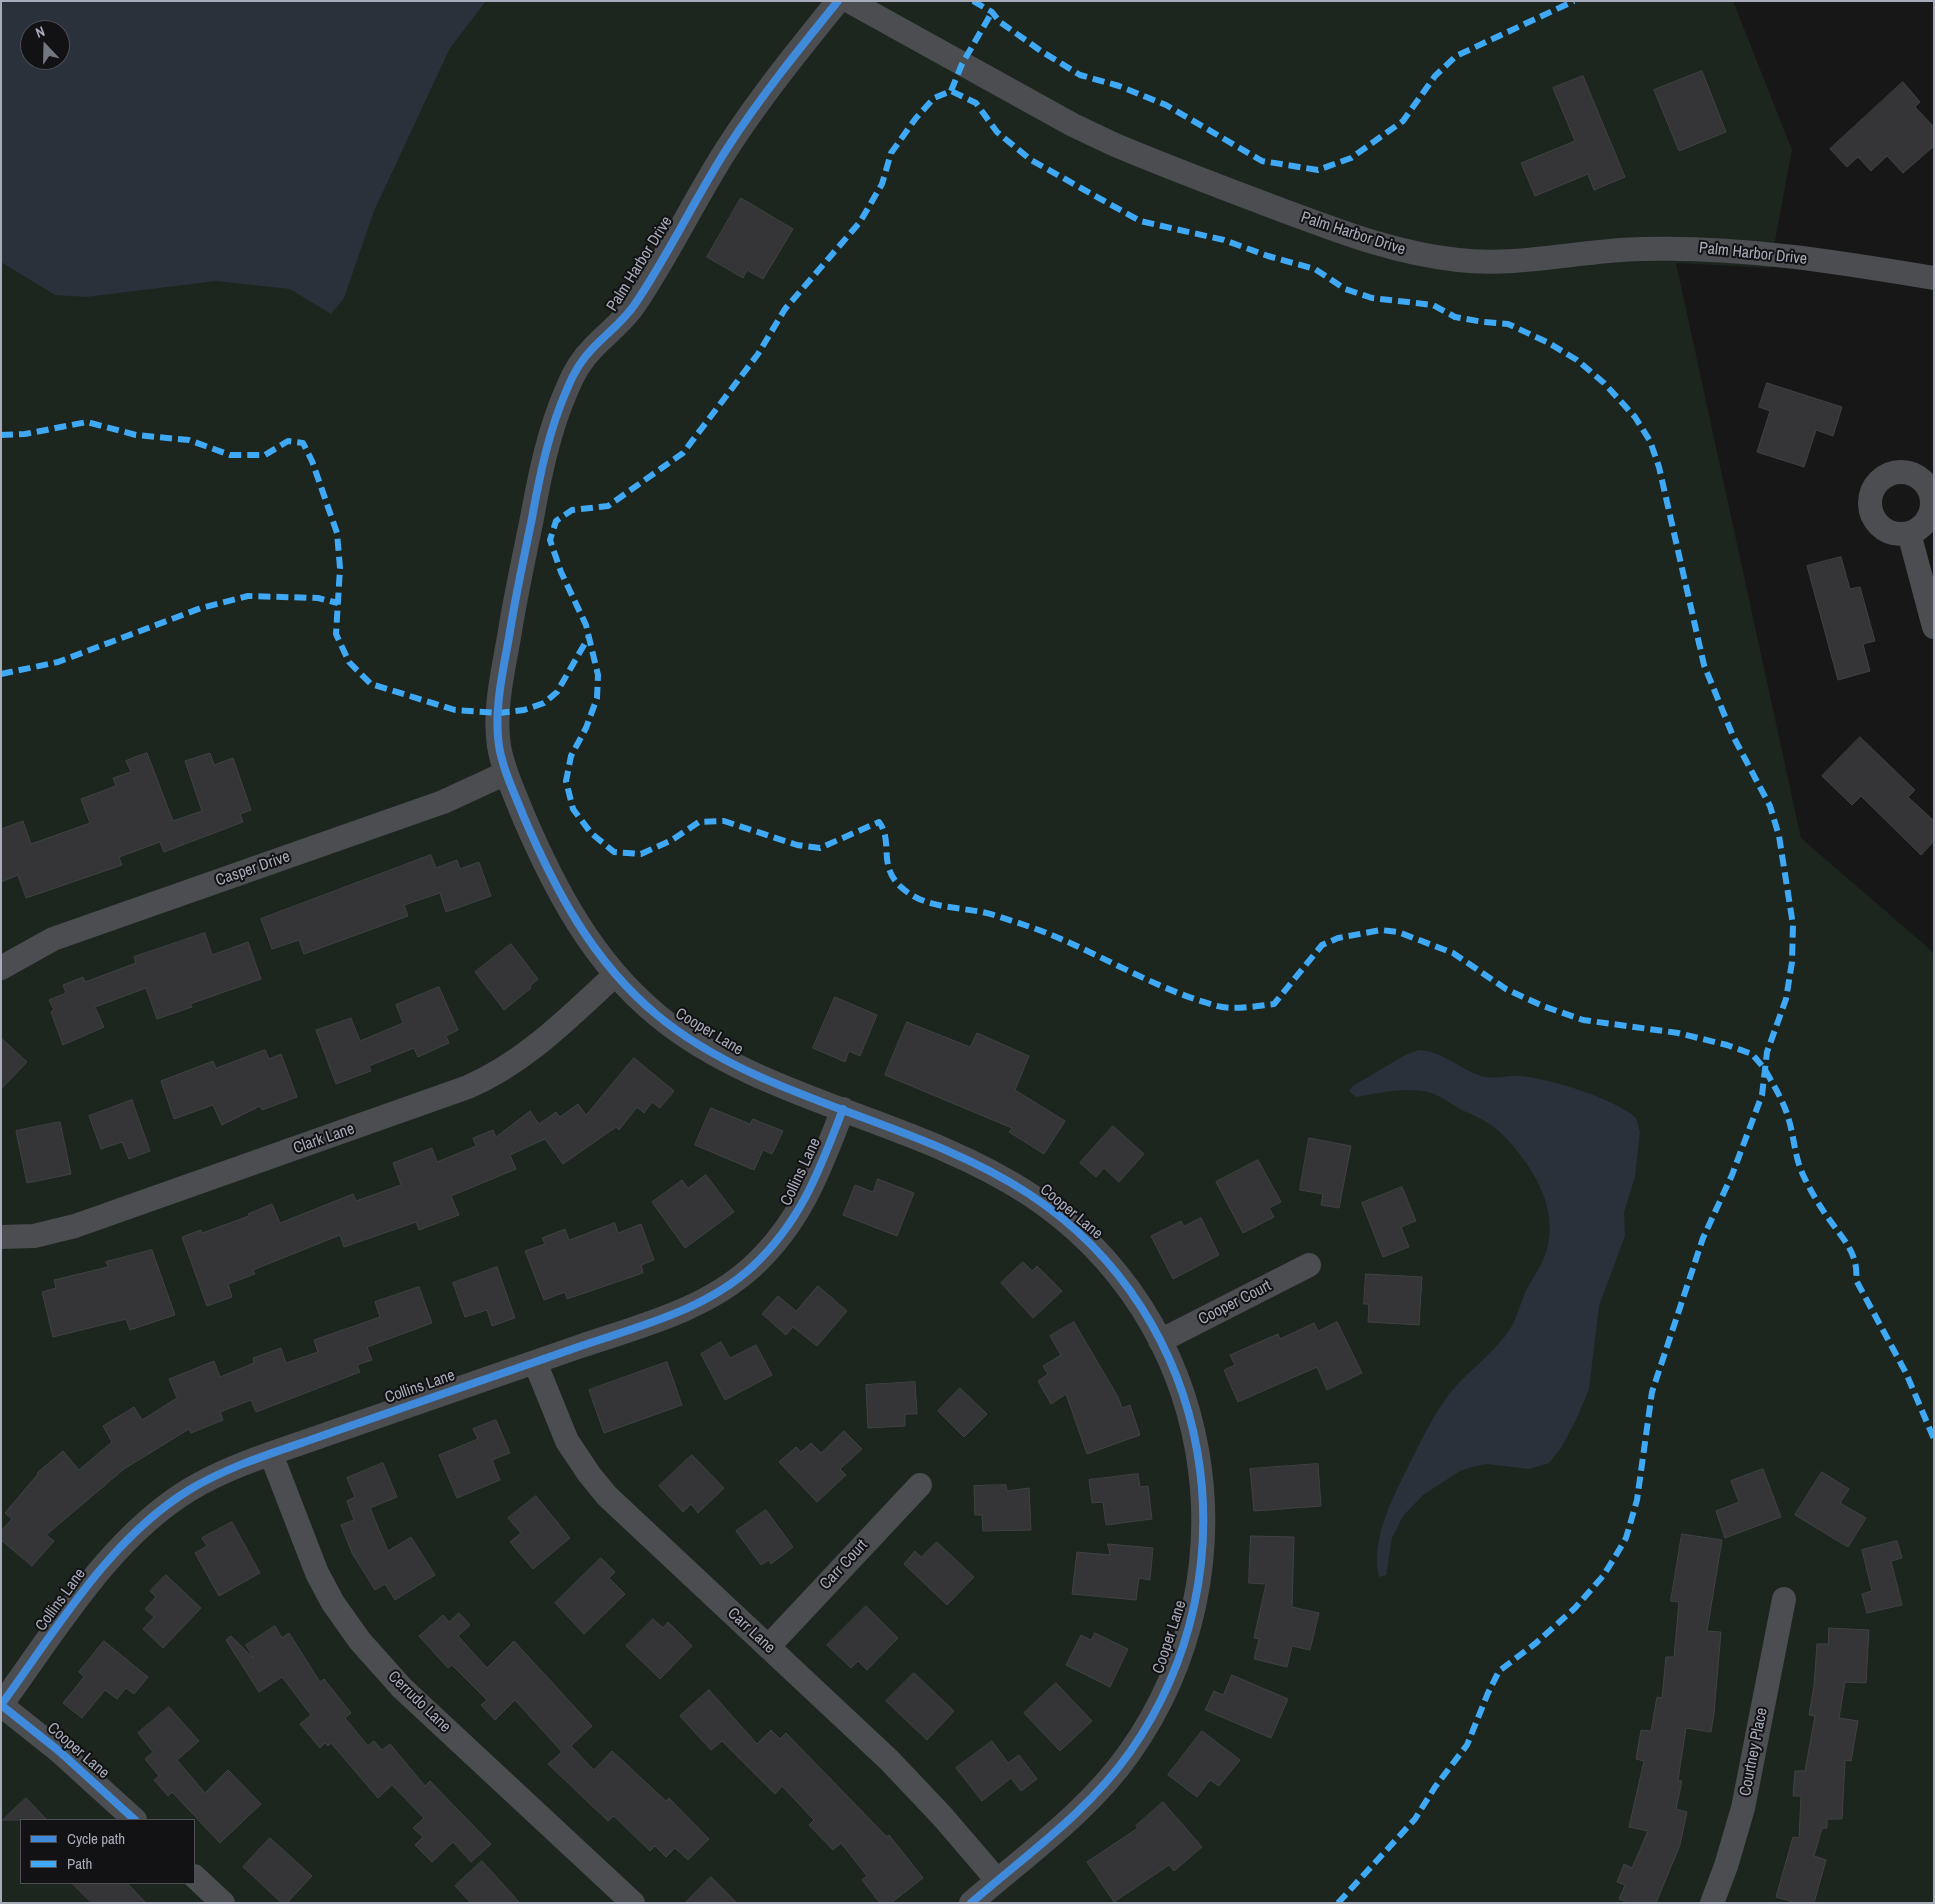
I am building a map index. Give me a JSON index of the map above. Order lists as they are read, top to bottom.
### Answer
{
  "streets": {
    "street": [
      "Palm Harbor Drive",
      "Casper Drive",
      "Cooper Lane",
      "Clark Lane",
      "Collins Lane",
      "Cooper Court",
      "Carr Court",
      "Carr Lane",
      "Cerrudo Lane",
      "Courtney Place"
    ]
  },
  "crossings": [
    ["Palm Harbor Drive", "Casper Drive"],
    ["Palm Harbor Drive", "Cooper Lane"],
    ["Casper Drive", "Cooper Lane"],
    ["Cooper Lane", "Clark Lane"],
    ["Cooper Lane", "Collins Lane"],
    ["Cooper Lane", "Cooper Court"],
    ["Cooper Lane", "Carr Lane"],
    ["Collins Lane", "Carr Lane"],
    ["Collins Lane", "Cerrudo Lane"],
    ["Carr Court", "Carr Lane"]
  ],
  "legend": ["Cycle path", "Path"],
  "north": "top"
}
